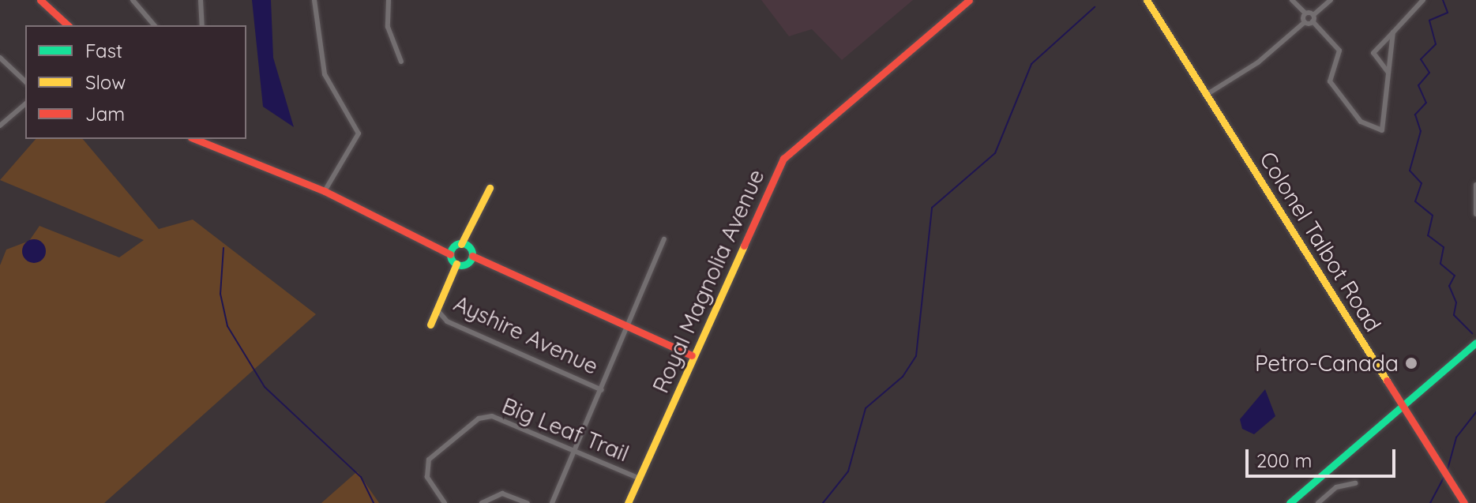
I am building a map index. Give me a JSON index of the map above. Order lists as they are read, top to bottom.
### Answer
{
  "streets": {
    "street": [
      "Colonel Talbot Road",
      "Royal Magnolia Avenue",
      "Ayshire Avenue",
      "Big Leaf Trail"
    ]
  },
  "crossings": [
    ["Royal Magnolia Avenue", "Big Leaf Trail"]
  ],
  "places": ["Petro-Canada"],
  "legend": ["Fast", "Slow", "Jam"],
  "scale_bar": "200 m"
}
